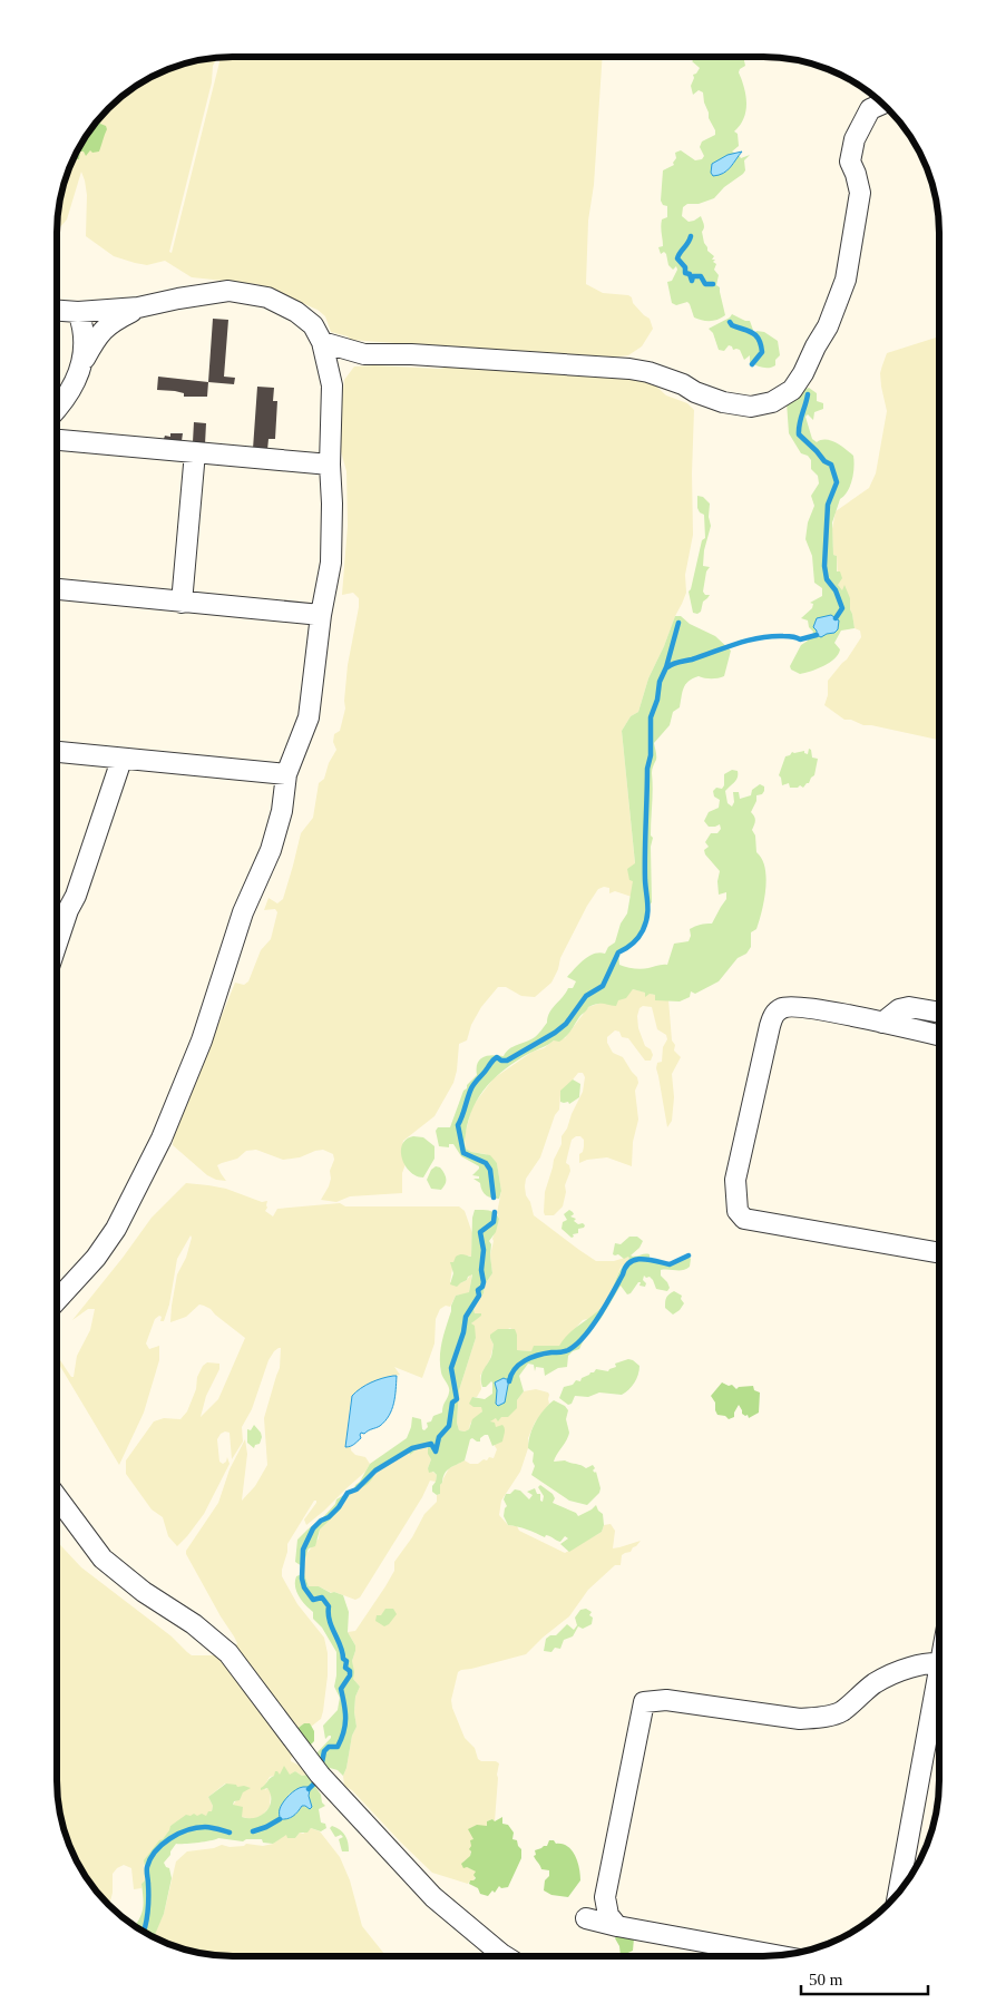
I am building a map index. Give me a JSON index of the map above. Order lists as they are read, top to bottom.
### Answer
{
  "scale_bar": "50 m"
}
